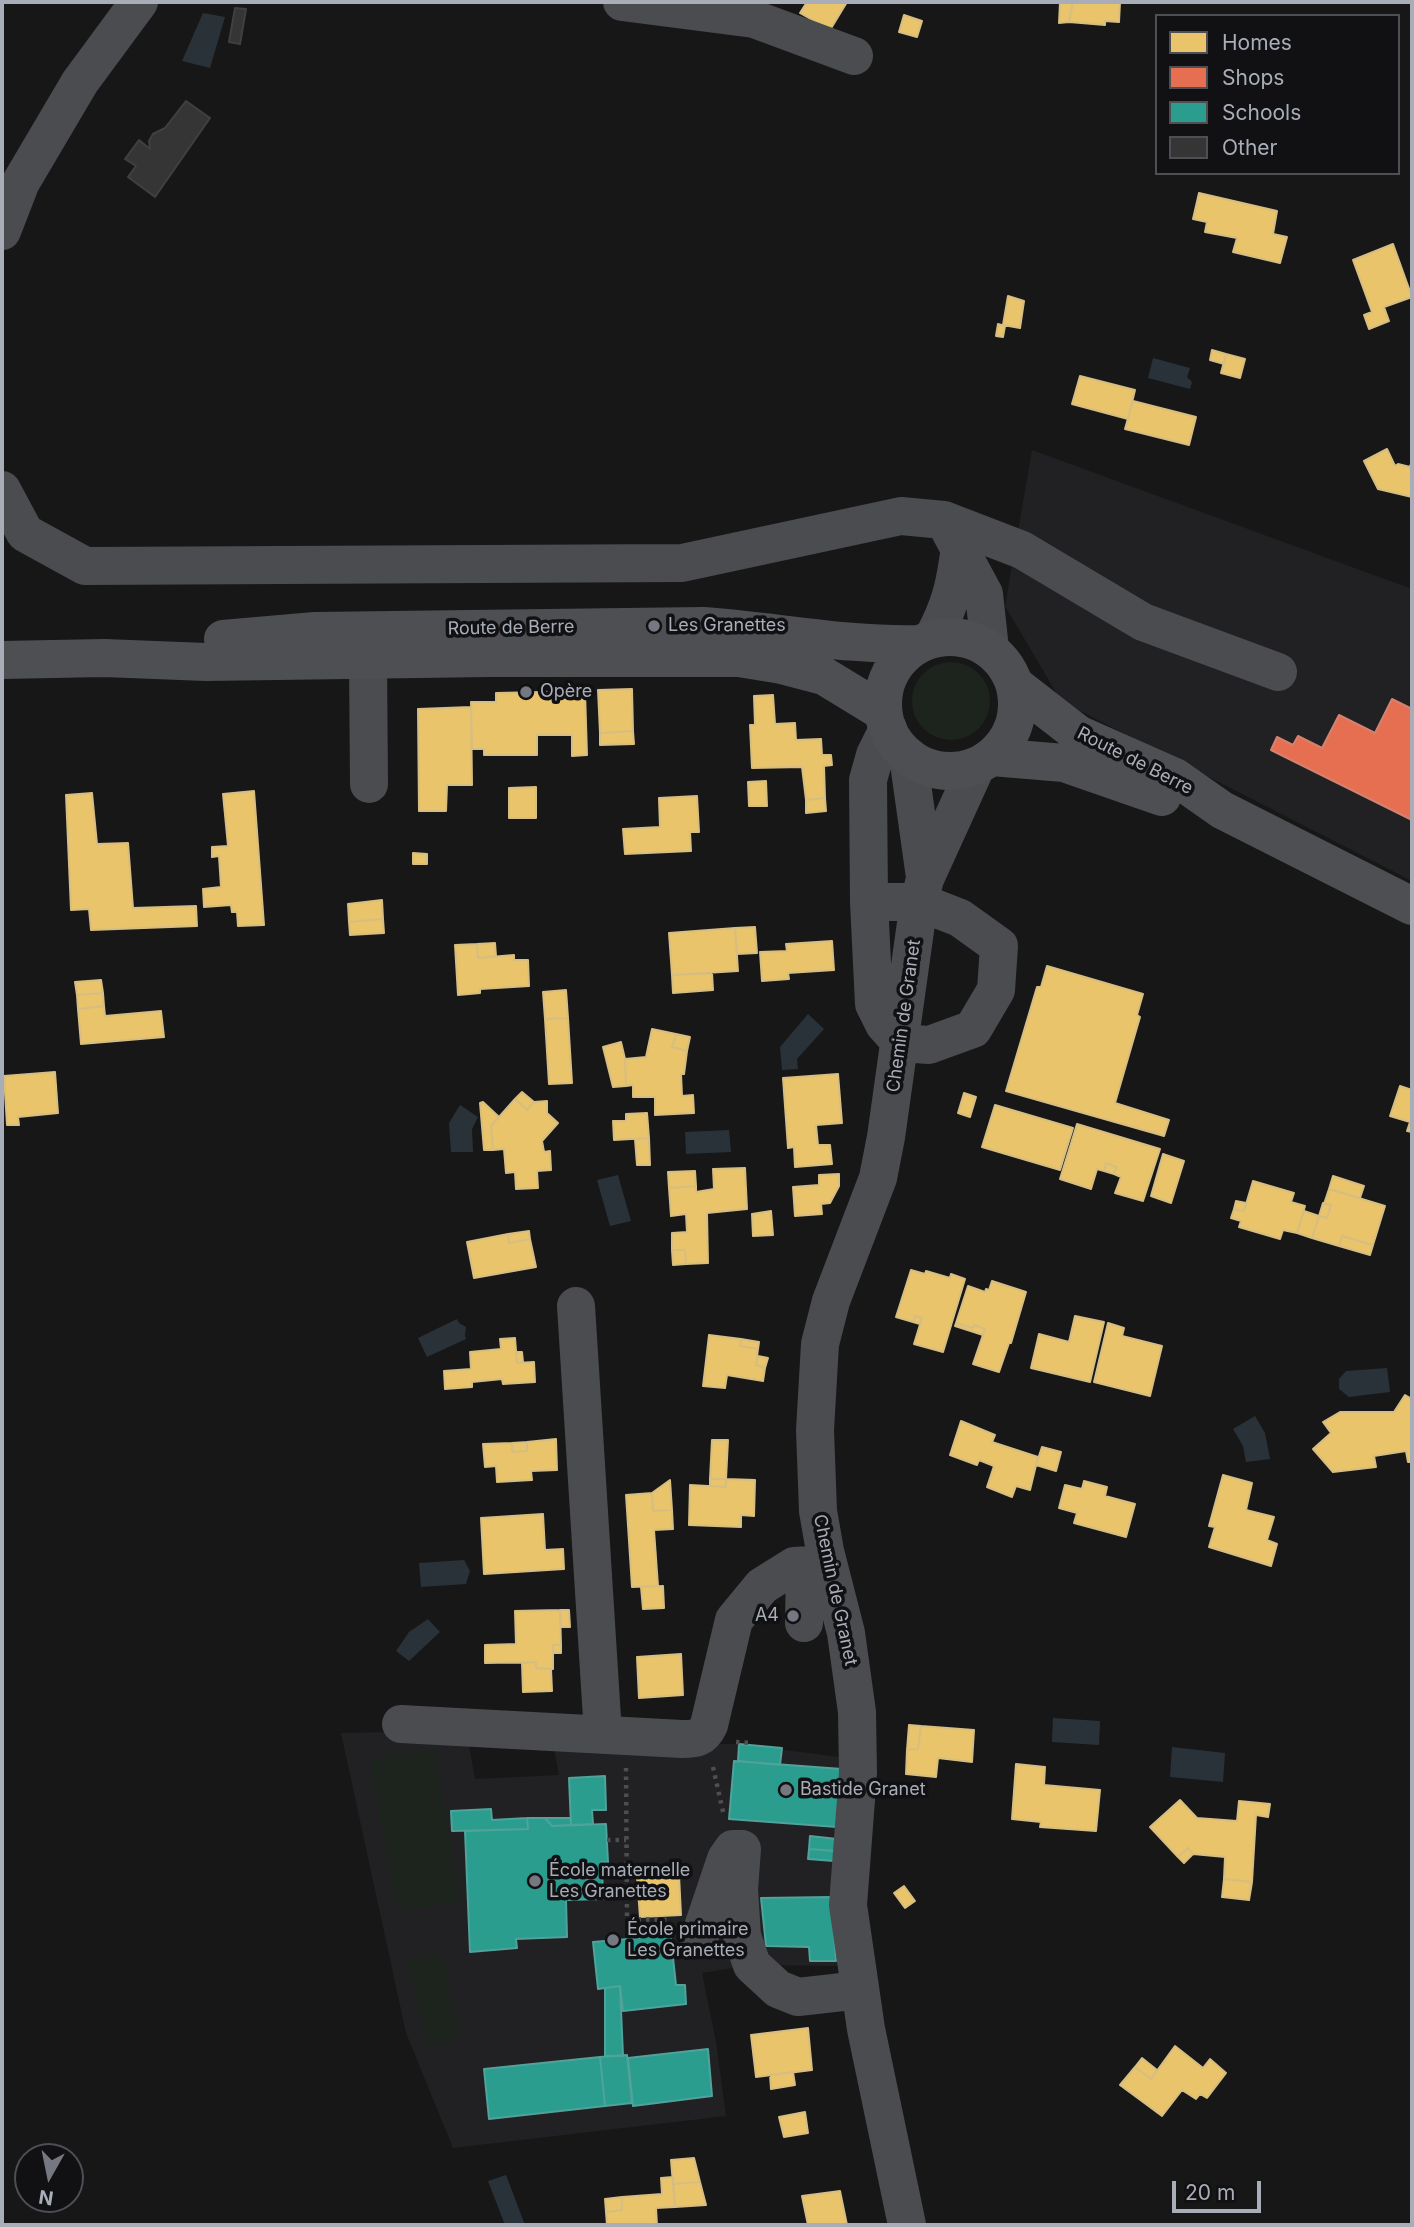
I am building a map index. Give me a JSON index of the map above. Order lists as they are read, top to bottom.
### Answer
{
  "streets": {
    "main road": ["Route de Berre"],
    "street": ["Chemin de Granet"]
  },
  "crossings": [
    ["Route de Berre", "Chemin de Granet"]
  ],
  "places": [
    "Les Granettes",
    "Opère",
    "A4",
    "Bastide Granet",
    "École maternelle Les Granettes",
    "École primaire Les Granettes"
  ],
  "legend": [
    "Homes",
    "Shops",
    "Schools",
    "Other"
  ],
  "scale_bar": "20 m",
  "north": "bottom"
}
